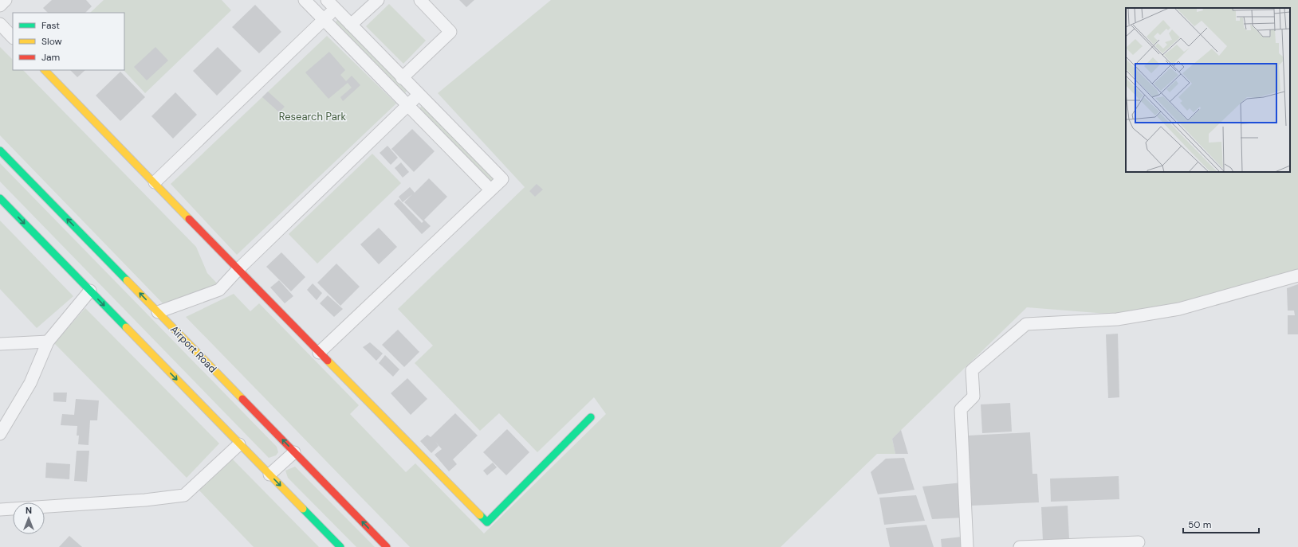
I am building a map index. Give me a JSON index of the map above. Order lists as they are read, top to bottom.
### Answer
{
  "streets": {
    "main road": ["Airport Road"]
  },
  "parks": ["Research Park"],
  "legend": ["Fast", "Slow", "Jam"],
  "scale_bar": "50 m",
  "north": "top"
}
